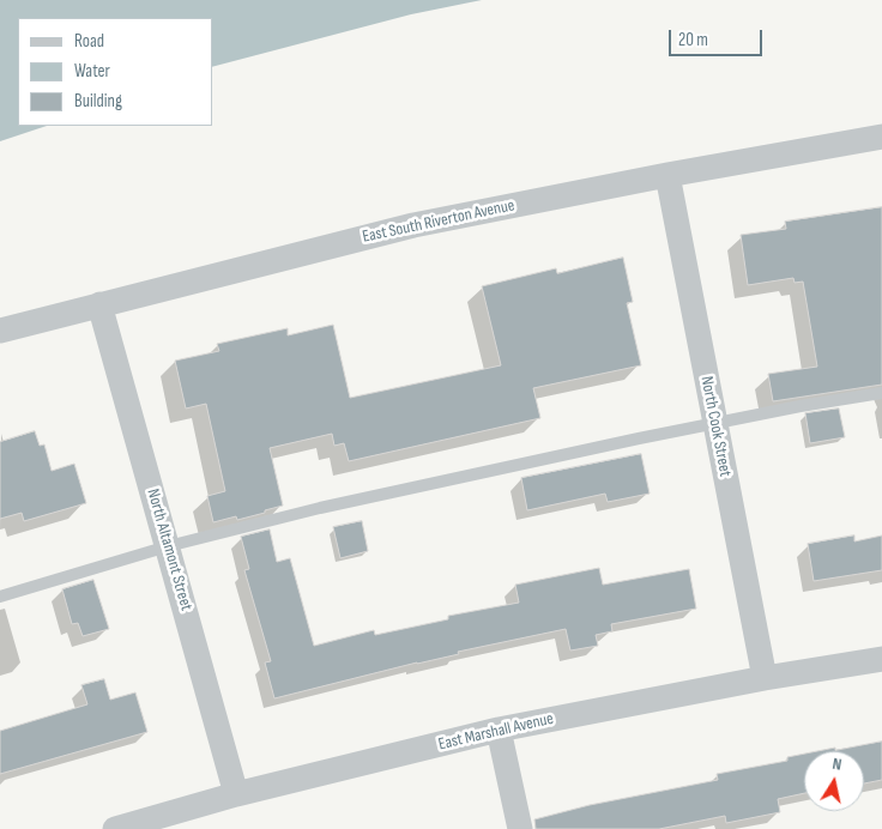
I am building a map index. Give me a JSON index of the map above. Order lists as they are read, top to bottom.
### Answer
{
  "streets": {
    "street": [
      "East South Riverton Avenue",
      "North Cook Street",
      "North Altamont Street",
      "East Marshall Avenue"
    ]
  },
  "crossings": [
    ["East South Riverton Avenue", "North Cook Street"],
    ["East South Riverton Avenue", "North Altamont Street"],
    ["North Cook Street", "East Marshall Avenue"],
    ["North Altamont Street", "East Marshall Avenue"]
  ],
  "legend": ["Road", "Water", "Building"],
  "scale_bar": "20 m",
  "north": "top"
}
